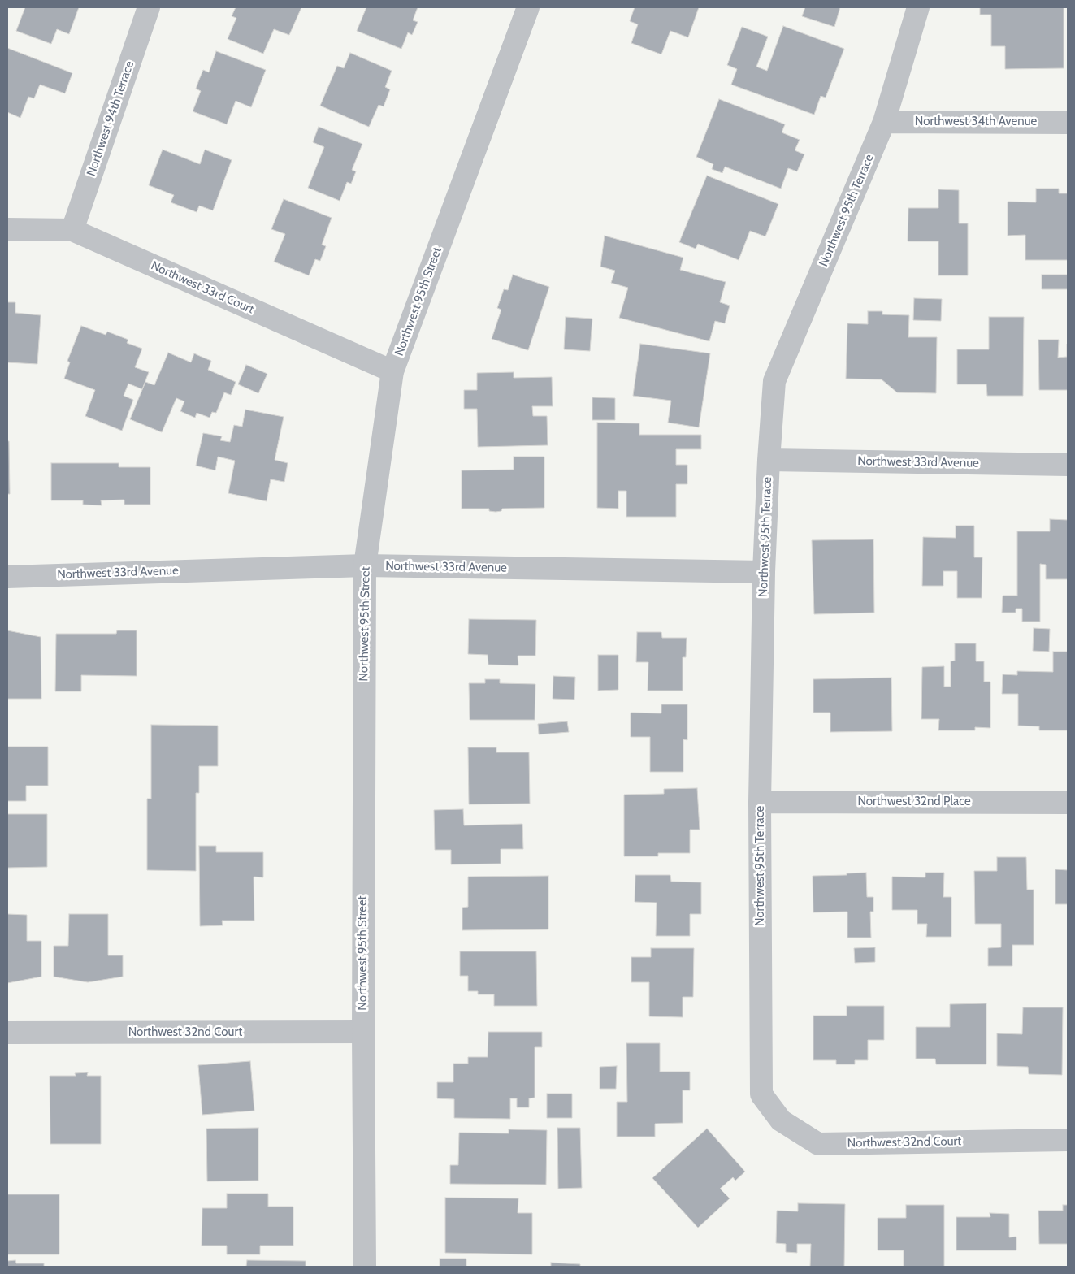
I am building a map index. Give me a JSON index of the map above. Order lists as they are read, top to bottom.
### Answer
{
  "streets": {
    "street": [
      "Northwest 94th Terrace",
      "Northwest 34th Avenue",
      "Northwest 95th Terrace",
      "Northwest 33rd Court",
      "Northwest 95th Street",
      "Northwest 33rd Avenue",
      "Northwest 32nd Place",
      "Northwest 32nd Court"
    ]
  },
  "crossings": [
    ["Northwest 94th Terrace", "Northwest 33rd Court"],
    ["Northwest 34th Avenue", "Northwest 95th Terrace"],
    ["Northwest 95th Terrace", "Northwest 33rd Avenue"],
    ["Northwest 95th Terrace", "Northwest 32nd Place"],
    ["Northwest 95th Terrace", "Northwest 32nd Court"],
    ["Northwest 33rd Court", "Northwest 95th Street"],
    ["Northwest 95th Street", "Northwest 33rd Avenue"],
    ["Northwest 95th Street", "Northwest 32nd Court"]
  ]
}
